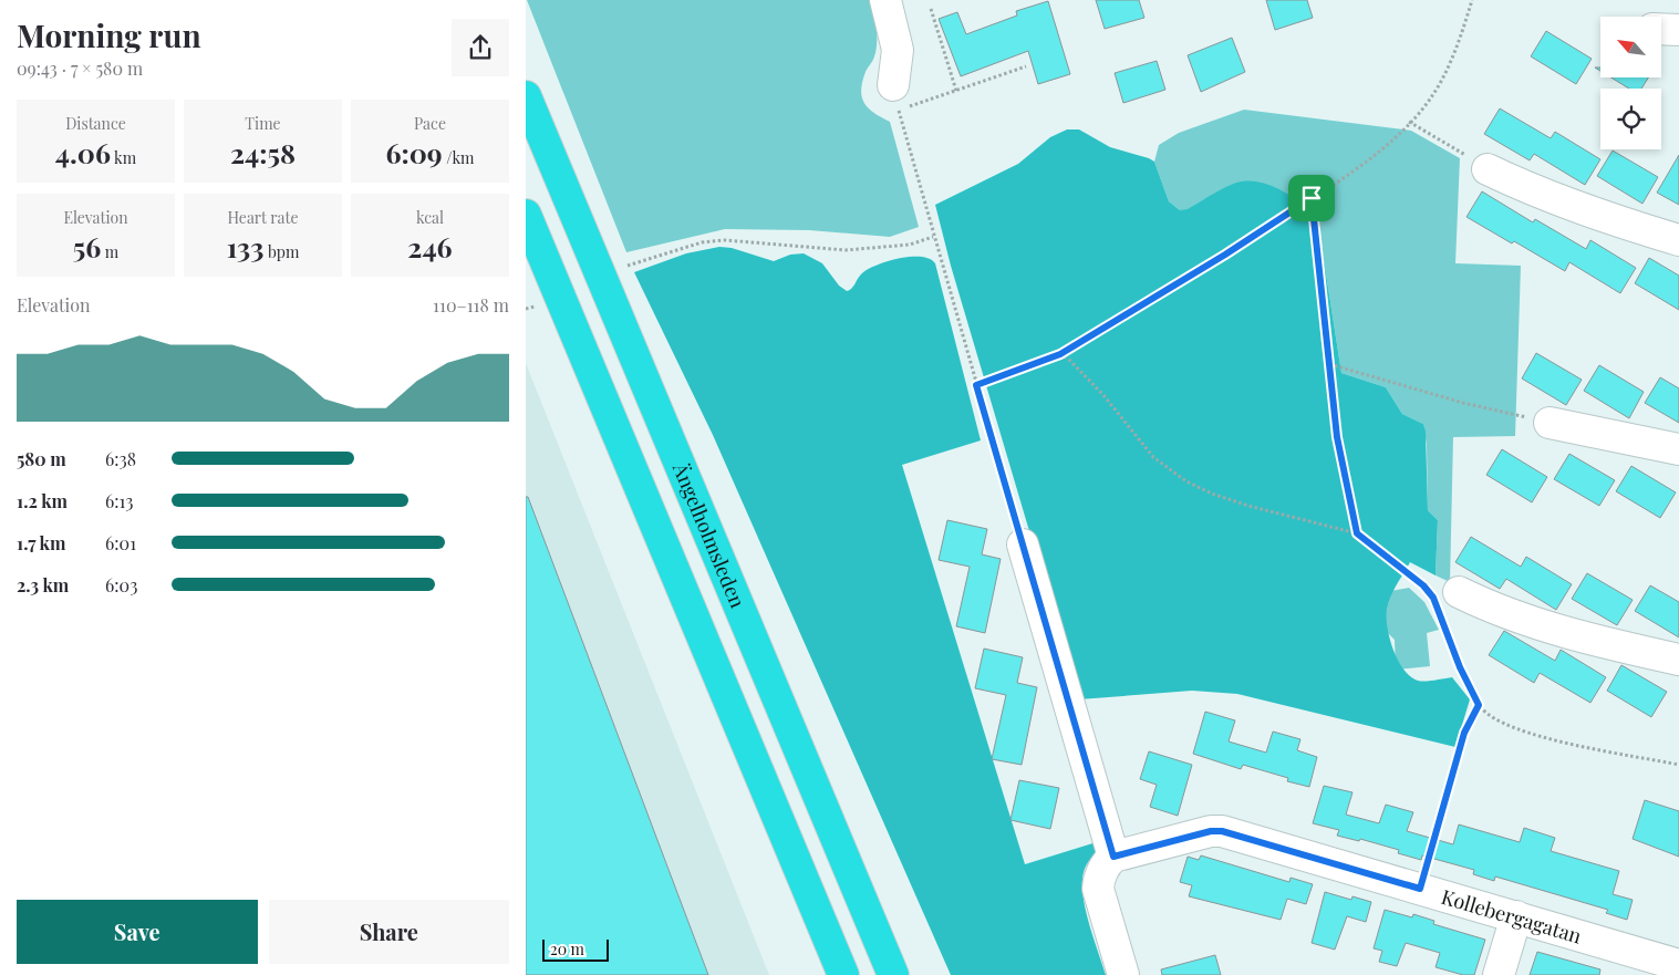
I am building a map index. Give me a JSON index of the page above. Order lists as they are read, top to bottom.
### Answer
{
  "streets": {
    "highway": ["Ängelholmsleden"],
    "street": ["Kollebergagatan"]
  },
  "scale_bar": "20 m",
  "north": "top left",
  "page": {
    "heading": ["Morning run", "09:43 · 7 × 580 m"],
    "stats": [
      ["Distance", "4.06 km"],
      ["Time", "24:58"],
      ["Pace", "6:09 /km"],
      ["Elevation", "56 m"],
      ["Heart rate", "133 bpm"],
      ["kcal", "246"]
    ],
    "chart": ["Elevation", "110–118 m"],
    "list": [
      {
        "name": "580 m",
        "note": "6:38"
      },
      {
        "name": "1.2 km",
        "note": "6:13"
      },
      {
        "name": "1.7 km",
        "note": "6:01"
      },
      {
        "name": "2.3 km",
        "note": "6:03"
      }
    ],
    "buttons": ["Save", "Share"],
    "scale": "20 m"
  }
}
